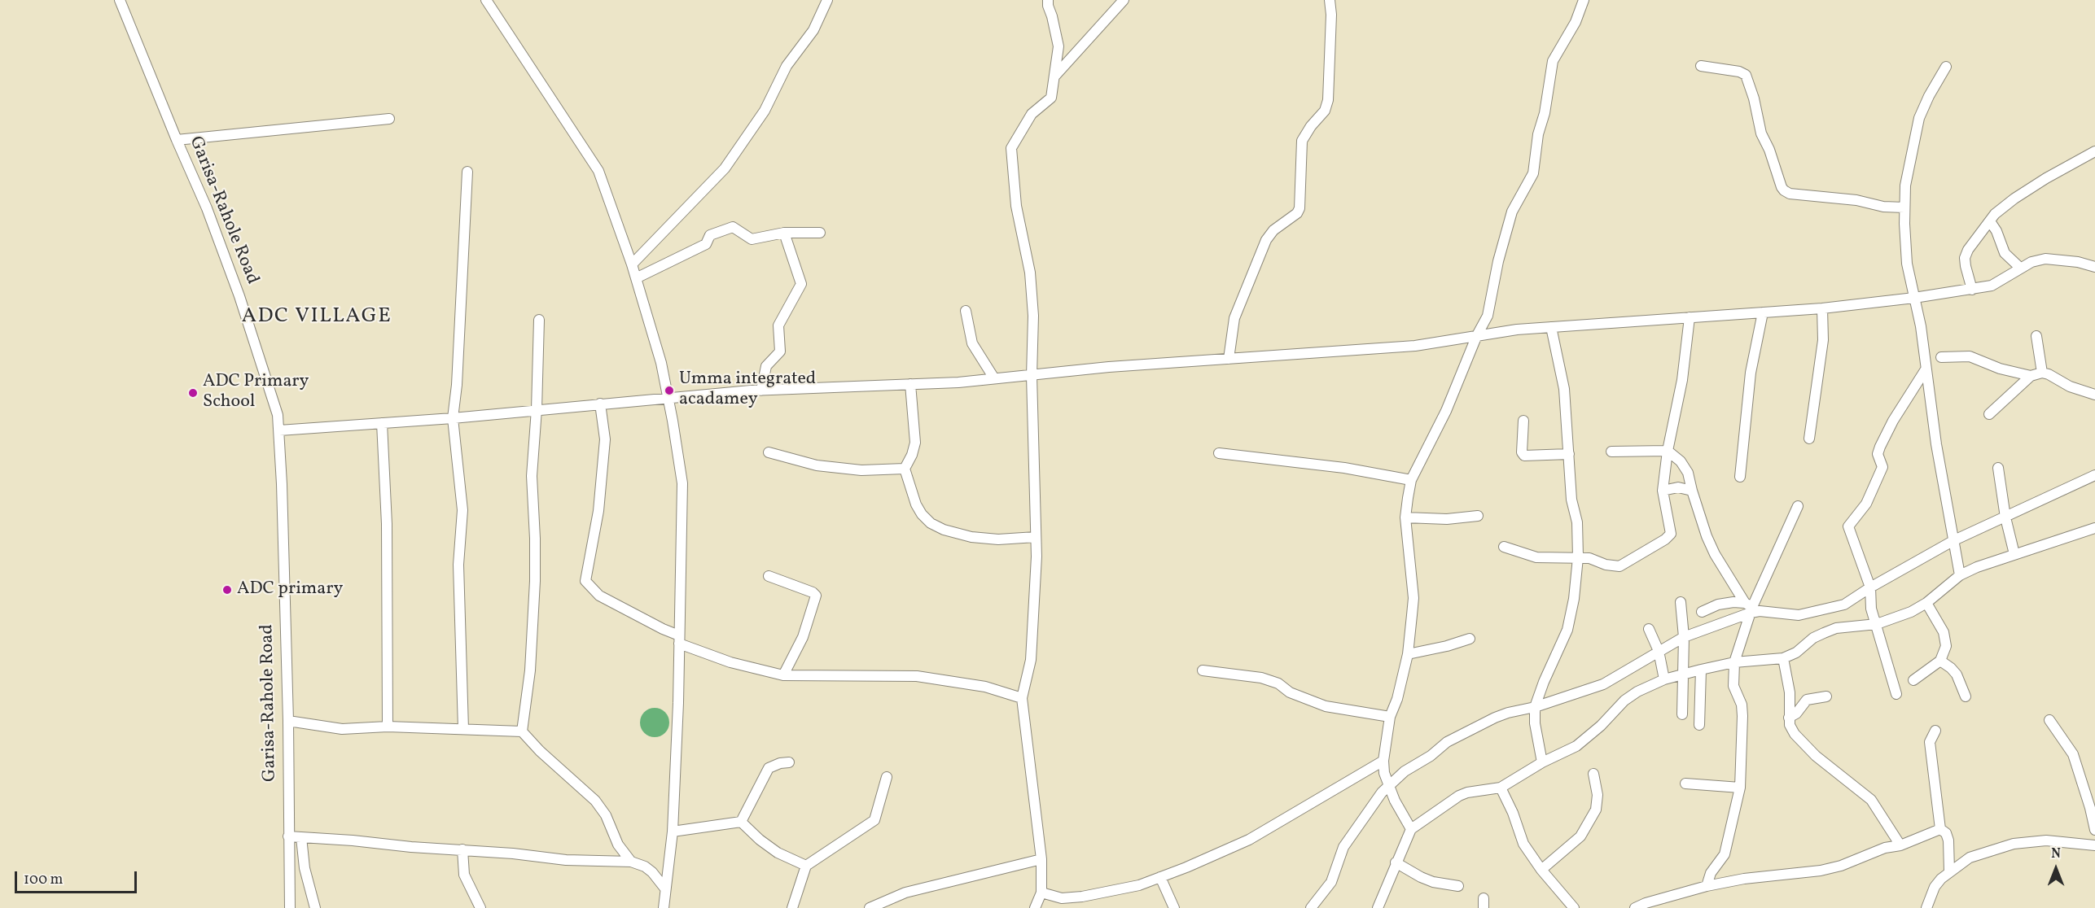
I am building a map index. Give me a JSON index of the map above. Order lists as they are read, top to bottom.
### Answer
{
  "streets": {
    "street": ["Garisa-Rahole Road"]
  },
  "districts": ["ADC VILLAGE"],
  "places": ["Umma integrated acadamey", "ADC Primary School", "ADC primary"],
  "scale_bar": "100 m",
  "north": "top"
}
